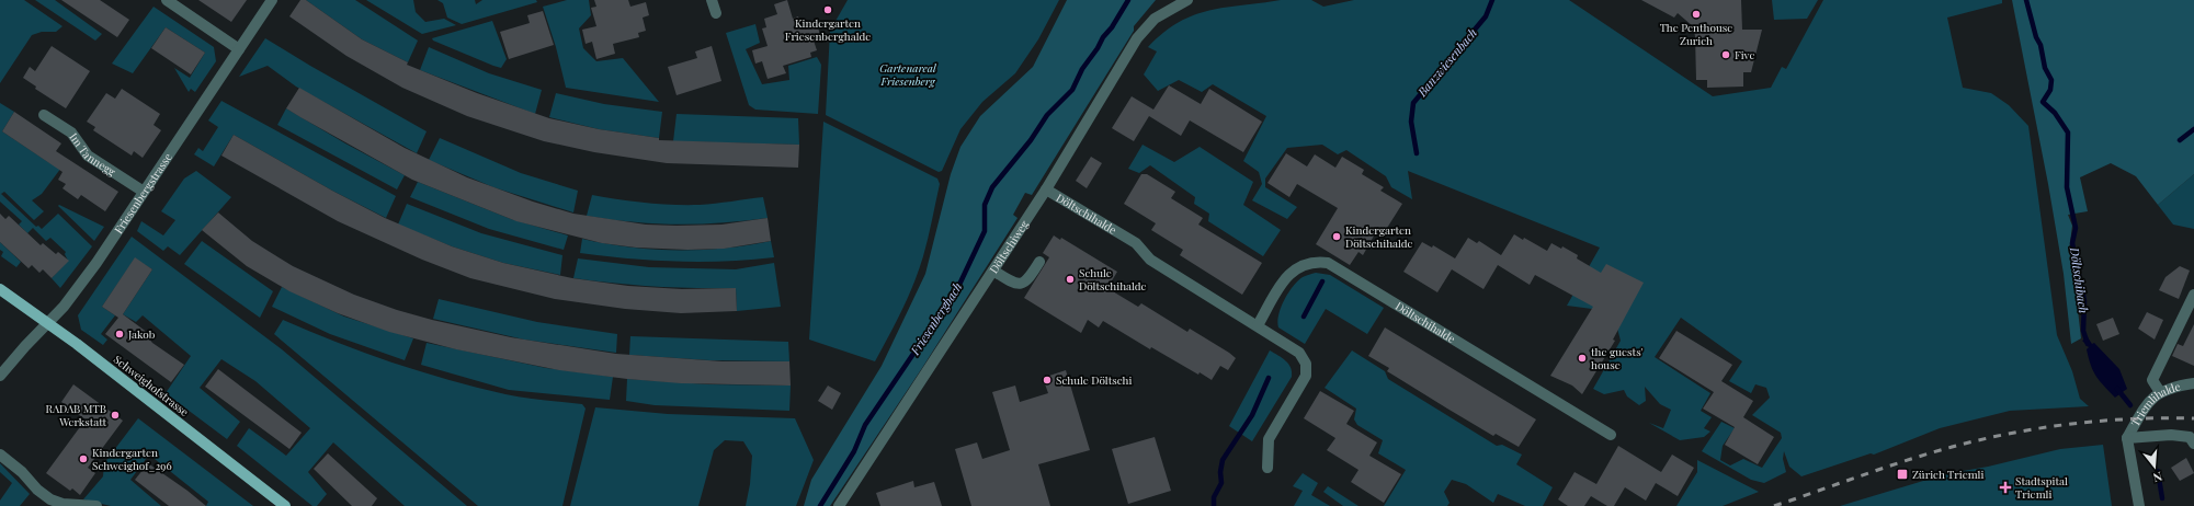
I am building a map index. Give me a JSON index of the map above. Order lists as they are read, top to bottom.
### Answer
{
  "streets": {
    "main road": ["Schweighofstrasse"],
    "street": [
      "Im Tannegg",
      "Friesenbergstrasse",
      "Döltschihalde",
      "Döltschiweg",
      "Triemlihalde"
    ]
  },
  "crossings": [
    ["Im Tannegg", "Friesenbergstrasse"],
    ["Friesenbergstrasse", "Schweighofstrasse"],
    ["Döltschihalde", "Döltschiweg"]
  ],
  "water": ["Banzwiesenbach", "Döltschibach", "Friesenbergbach"],
  "parks": ["Gartenareal Friesenberg"],
  "places": {
    "other": [
      "Kindergarten Friesenberghalde",
      "The Penthouse Zurich",
      "Five",
      "Kindergarten Döltschihalde",
      "Schule Döltschihalde",
      "Jakob",
      "the guests' house",
      "Schule Döltschi",
      "RADAB MTB Werkstatt",
      "Kindergarten Schweighof_296"
    ],
    "transit": ["Zürich Triemli"],
    "health": ["Stadtspital Triemli"]
  },
  "north": "bottom"
}
